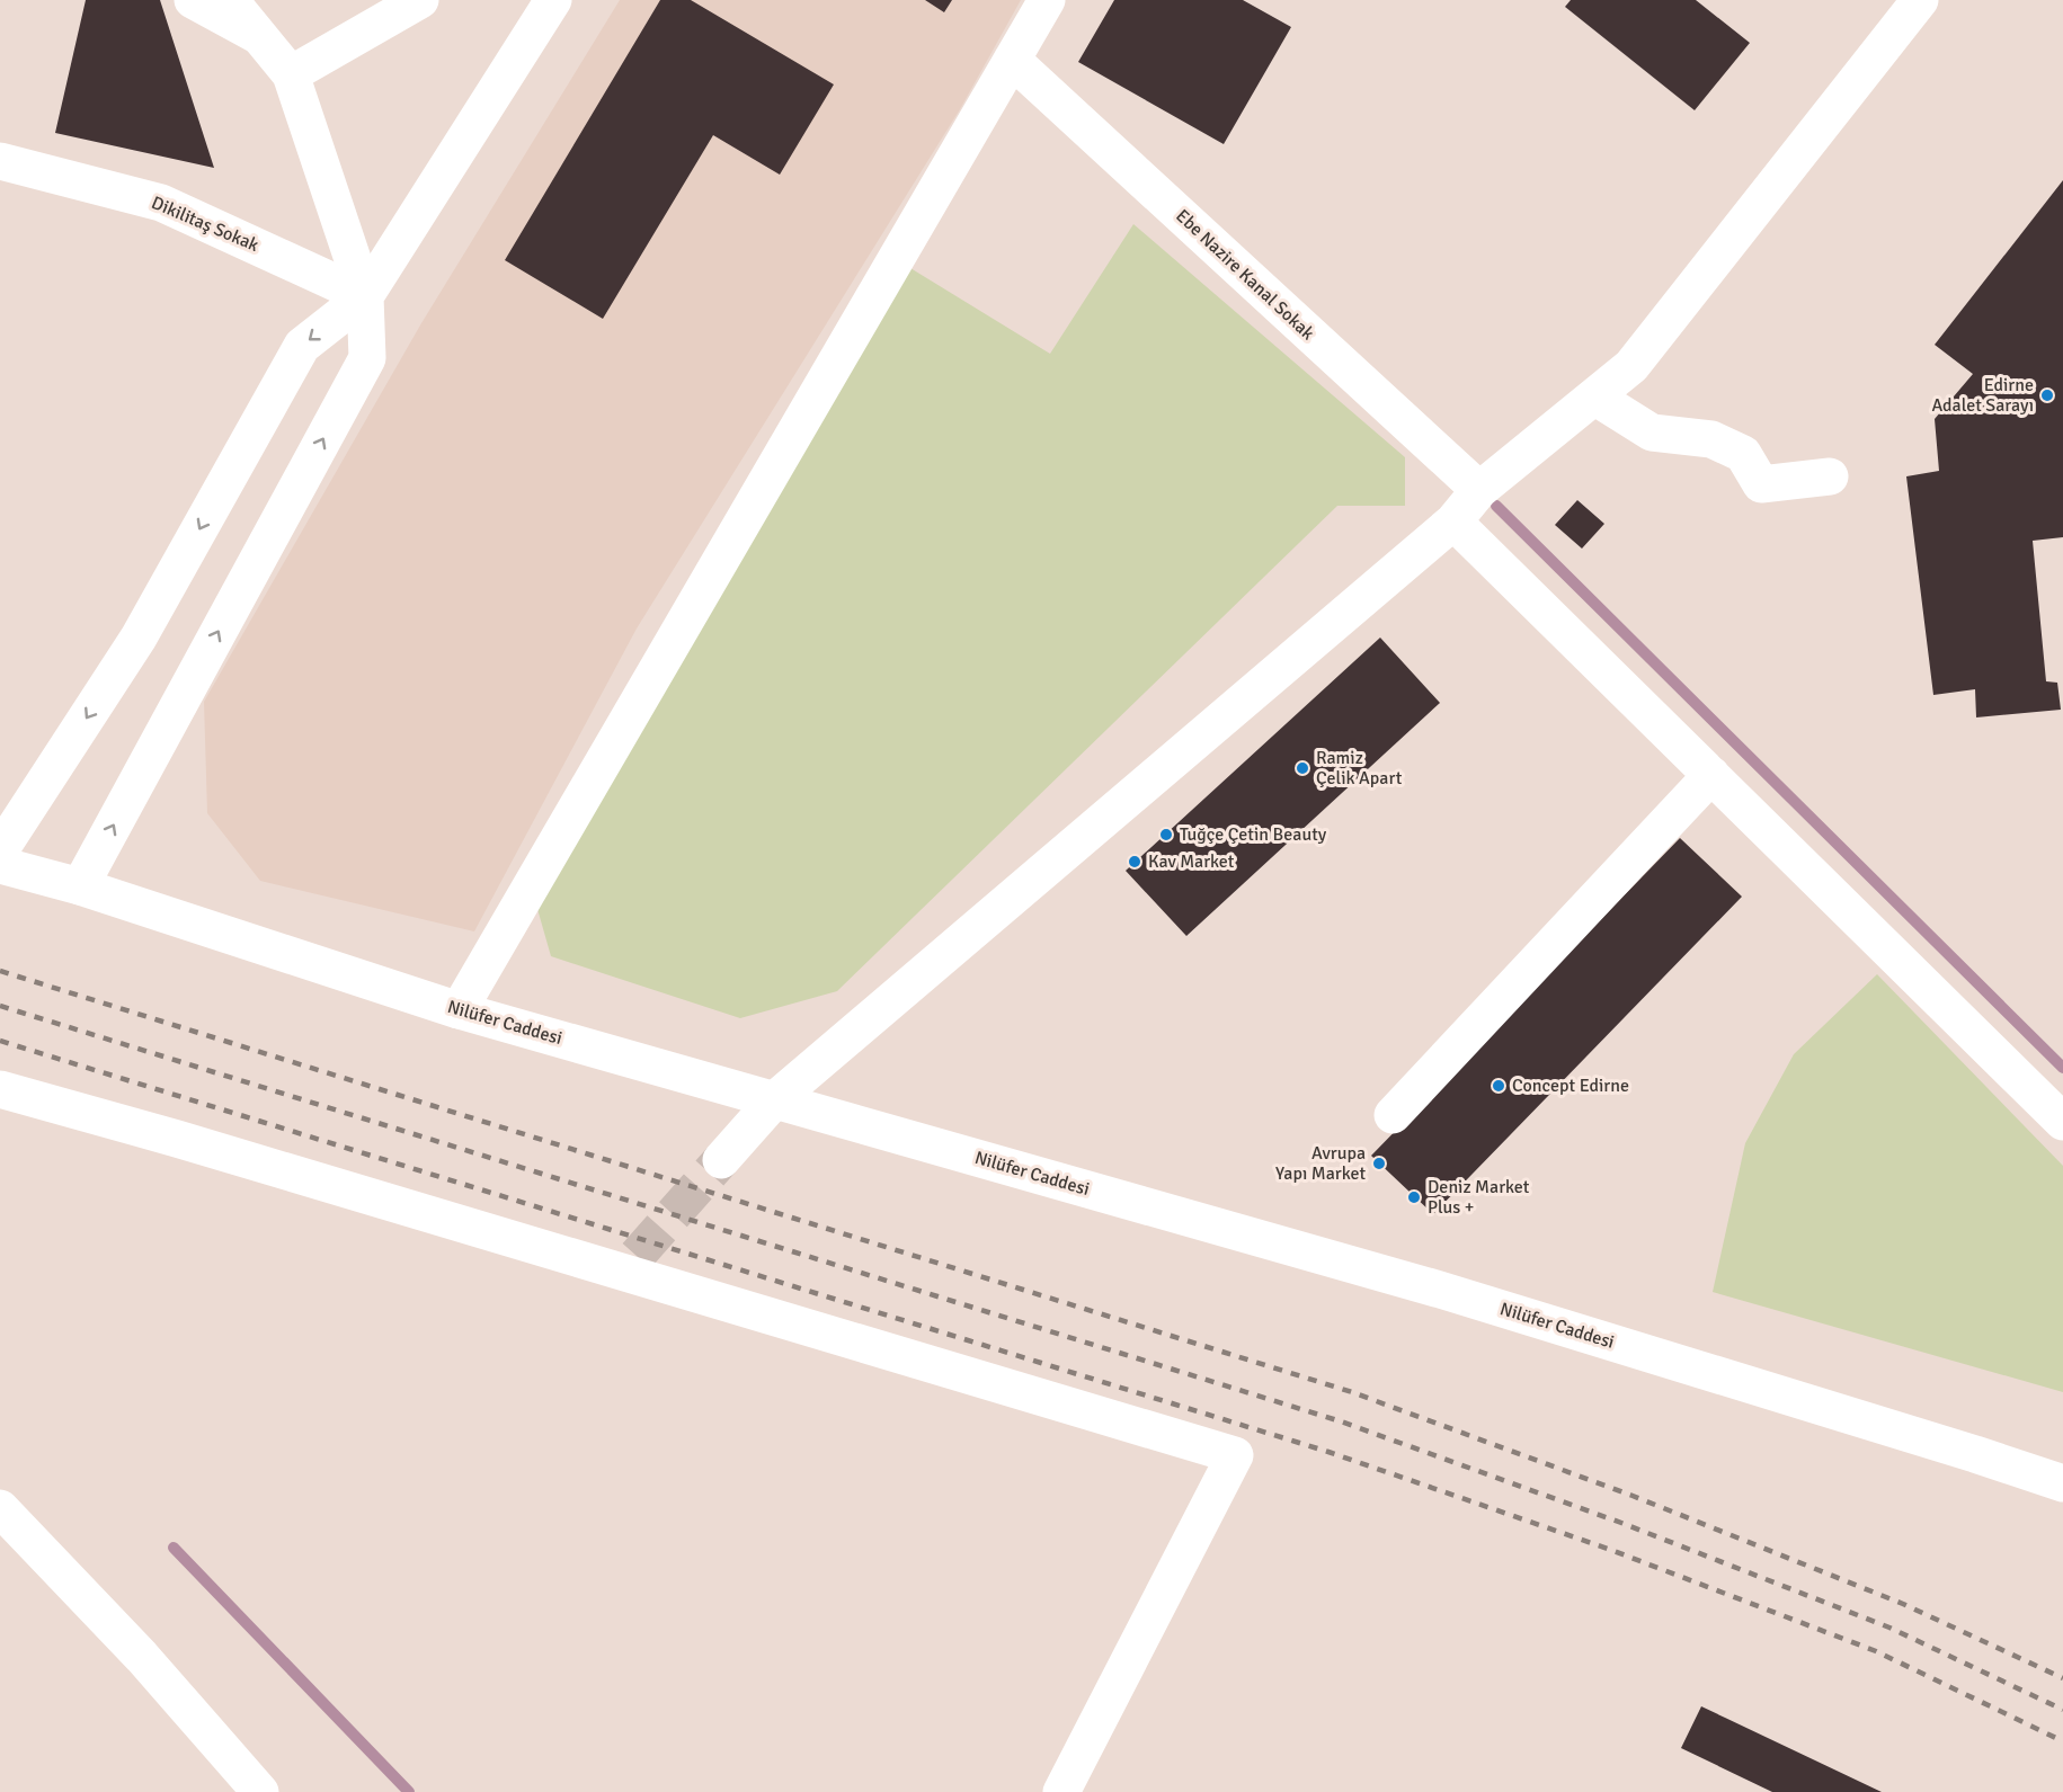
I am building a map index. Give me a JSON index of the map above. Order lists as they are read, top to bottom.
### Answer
{
  "streets": {
    "street": ["Dikilitaş Sokak", "Ebe Nazire Kanal Sokak", "Nilüfer Caddesi"]
  },
  "places": [
    "Edirne Adalet Sarayı",
    "Ramiz Çelik Apart",
    "Tuğçe Çetin Beauty",
    "Kav Market",
    "Concept Edirne",
    "Avrupa Yapı Market",
    "Deniz Market Plus +"
  ]
}
